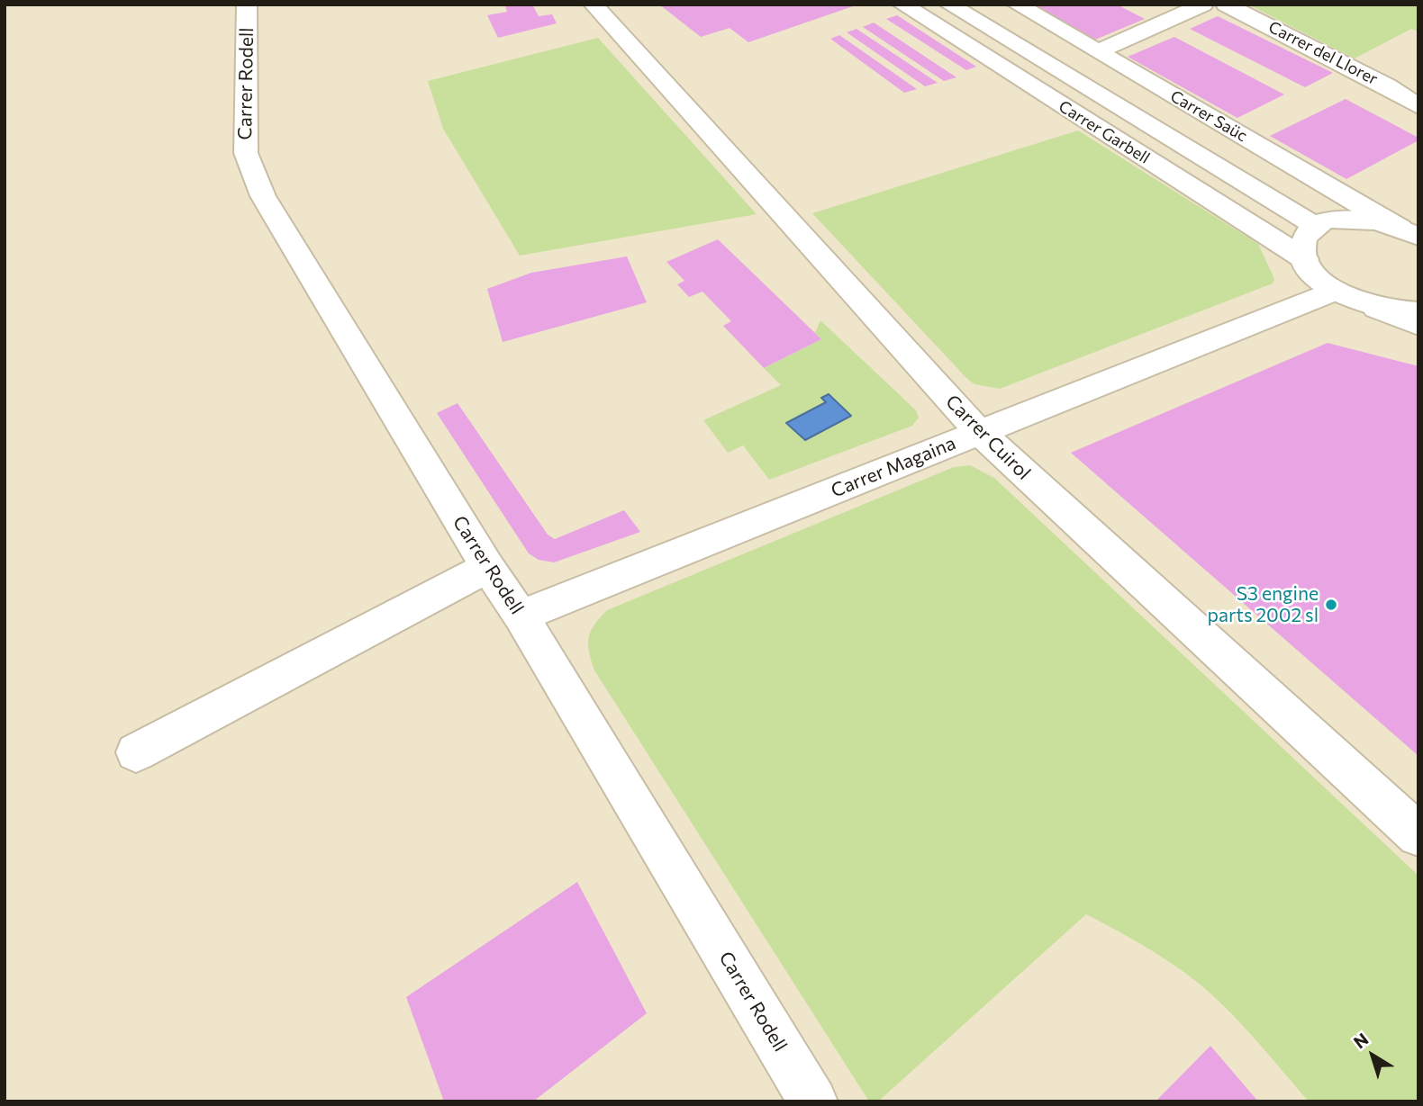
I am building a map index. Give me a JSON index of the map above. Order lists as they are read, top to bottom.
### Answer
{
  "streets": {
    "street": [
      "Carrer del Llorer",
      "Carrer Rodell",
      "Carrer Saüc",
      "Carrer Garbell",
      "Carrer Cuirol",
      "Carrer Magaina"
    ]
  },
  "crossings": [
    ["Carrer Rodell", "Carrer Magaina"],
    ["Carrer Garbell", "Carrer Magaina"],
    ["Carrer Cuirol", "Carrer Magaina"]
  ],
  "places": ["S3 engine parts 2002 sl"],
  "north": "top left"
}
